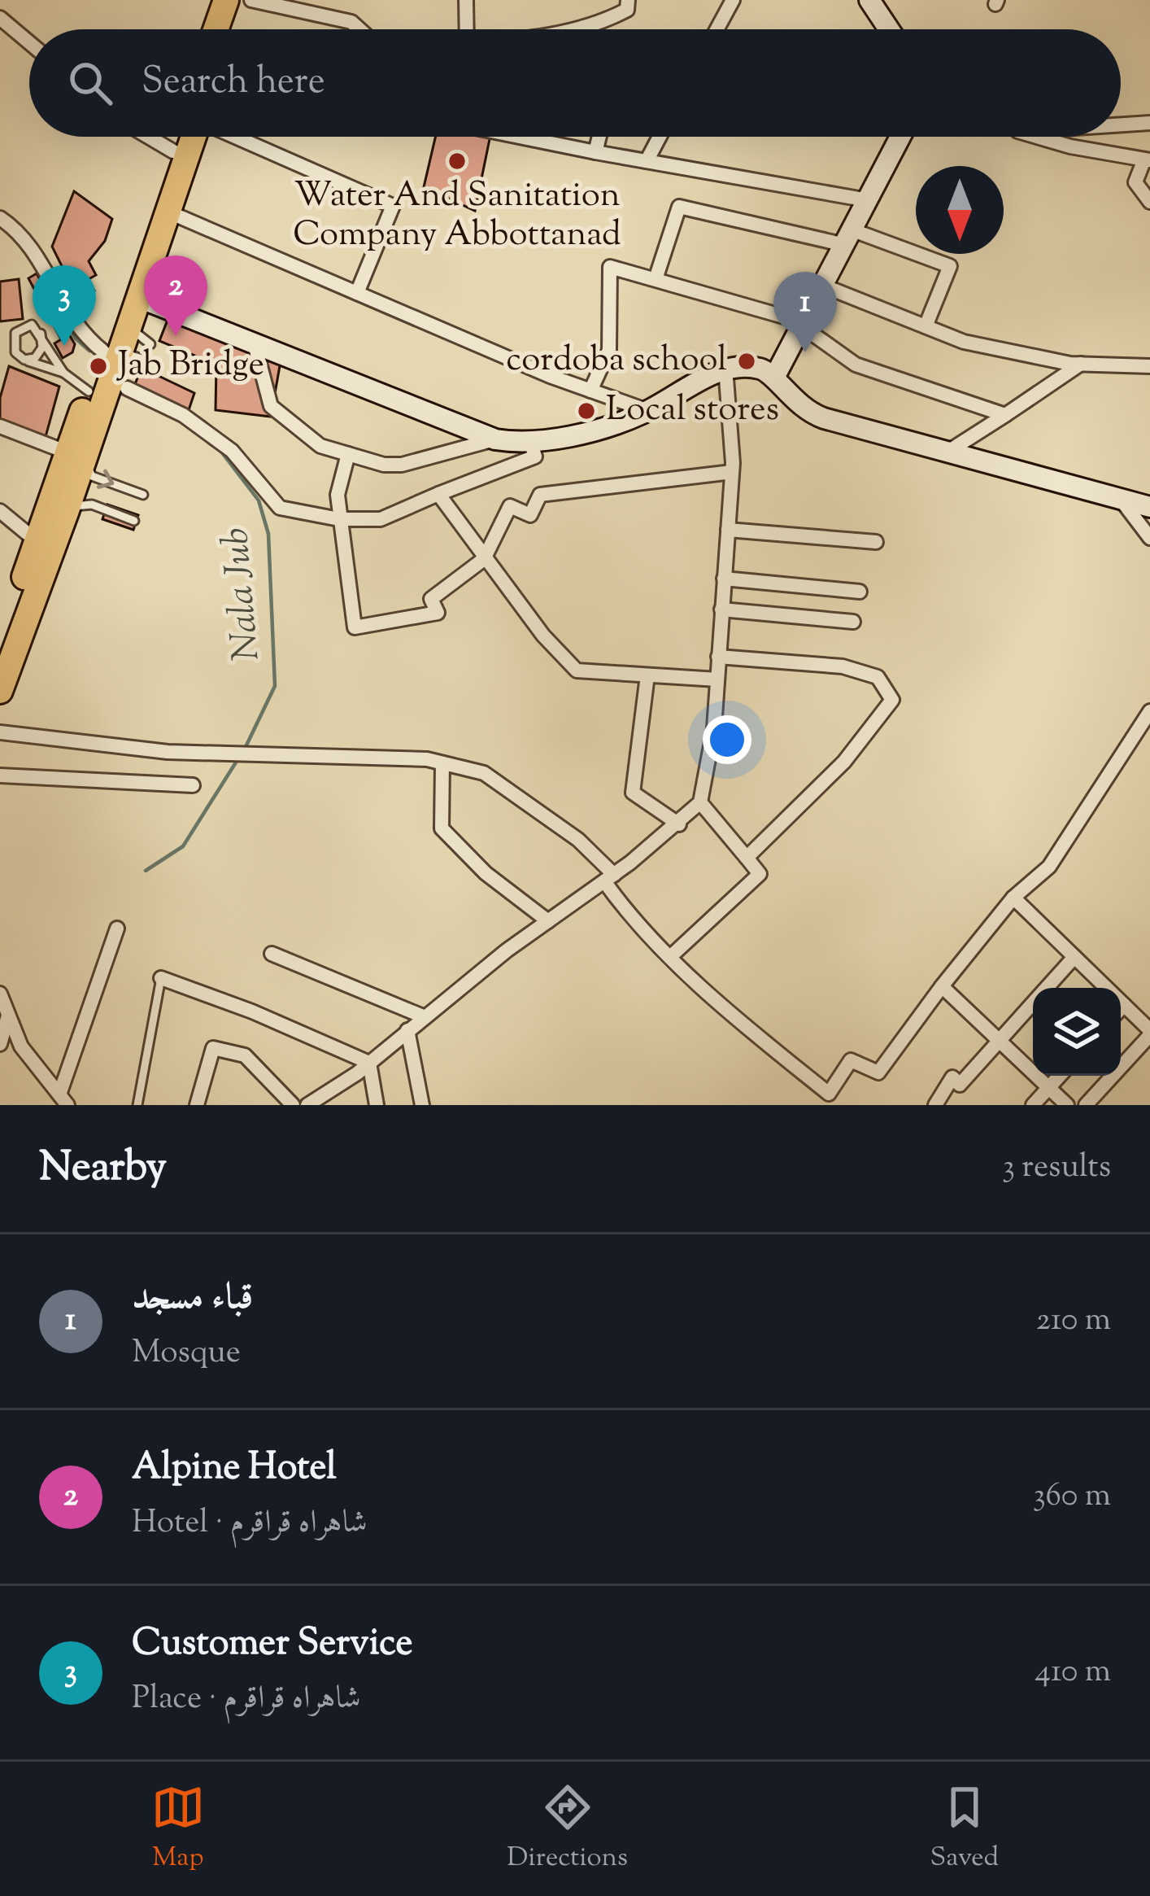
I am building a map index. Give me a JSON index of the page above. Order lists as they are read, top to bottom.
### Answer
{
  "water": ["Nala Jub"],
  "places": [
    "Water And Sanitation Company Abbottanad",
    "cordoba school",
    "Jab Bridge",
    "Local stores"
  ],
  "north": "bottom",
  "page": {
    "search": "Search here",
    "pins": ["2", "3", "1"],
    "heading": ["Nearby", "3 results"],
    "list": [
      {
        "mark": "1",
        "name": "قباء مسجد",
        "note": "Mosque",
        "value": "210 m"
      },
      {
        "mark": "2",
        "name": "Alpine Hotel",
        "note": "Hotel · شاہراہ قراقرم",
        "value": "360 m"
      },
      {
        "mark": "3",
        "name": "Customer Service",
        "note": "Place · شاہراہ قراقرم",
        "value": "410 m"
      }
    ],
    "nav": ["Map", "Directions", "Saved"]
  }
}
